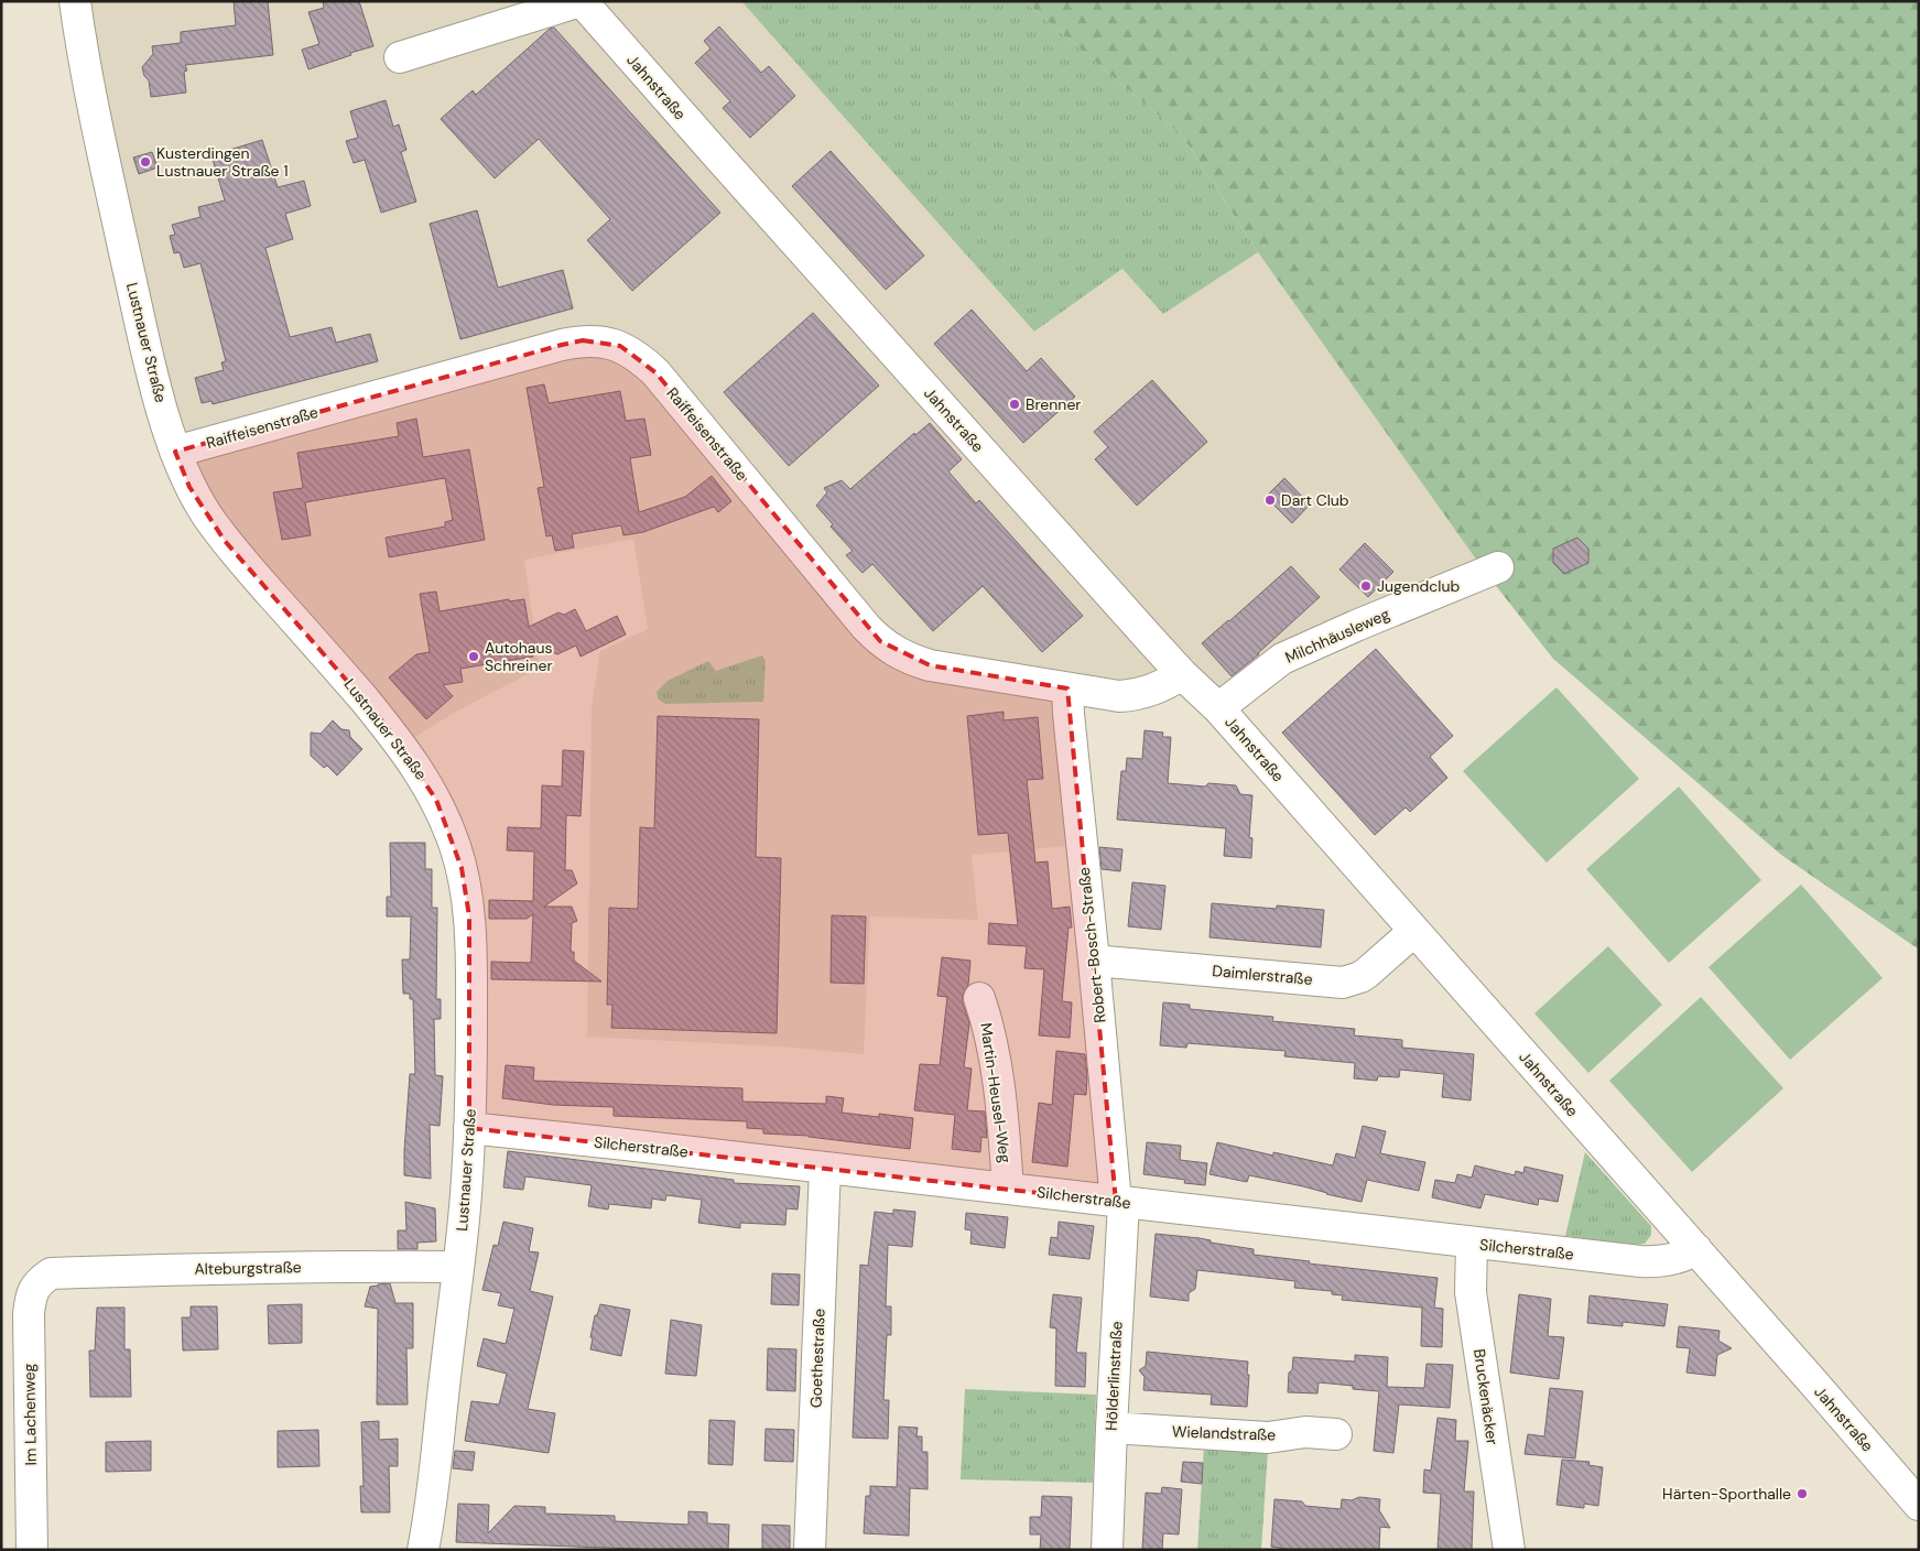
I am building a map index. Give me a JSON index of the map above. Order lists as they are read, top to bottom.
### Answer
{
  "streets": {
    "street": [
      "Jahnstraße",
      "Lustnauer Straße",
      "Raiffeisenstraße",
      "Milchhäusleweg",
      "Robert-Bosch-Straße",
      "Daimlerstraße",
      "Martin-Heusel-Weg",
      "Silcherstraße",
      "Alteburgstraße",
      "Goethestraße",
      "Hölderlinstraße",
      "Bruckenäcker",
      "Im Lachenweg",
      "Wielandstraße"
    ]
  },
  "crossings": [
    ["Jahnstraße", "Raiffeisenstraße"],
    ["Jahnstraße", "Milchhäusleweg"],
    ["Jahnstraße", "Daimlerstraße"],
    ["Jahnstraße", "Silcherstraße"],
    ["Lustnauer Straße", "Raiffeisenstraße"],
    ["Lustnauer Straße", "Silcherstraße"],
    ["Lustnauer Straße", "Alteburgstraße"],
    ["Raiffeisenstraße", "Robert-Bosch-Straße"],
    ["Robert-Bosch-Straße", "Daimlerstraße"],
    ["Robert-Bosch-Straße", "Silcherstraße"],
    ["Robert-Bosch-Straße", "Hölderlinstraße"],
    ["Martin-Heusel-Weg", "Silcherstraße"],
    ["Silcherstraße", "Goethestraße"],
    ["Silcherstraße", "Hölderlinstraße"],
    ["Silcherstraße", "Bruckenäcker"],
    ["Alteburgstraße", "Im Lachenweg"],
    ["Hölderlinstraße", "Wielandstraße"]
  ],
  "places": [
    "Kusterdingen Lustnauer Straße 1",
    "Brenner",
    "Dart Club",
    "Jugendclub",
    "Autohaus Schreiner",
    "Härten-Sporthalle"
  ]
}
